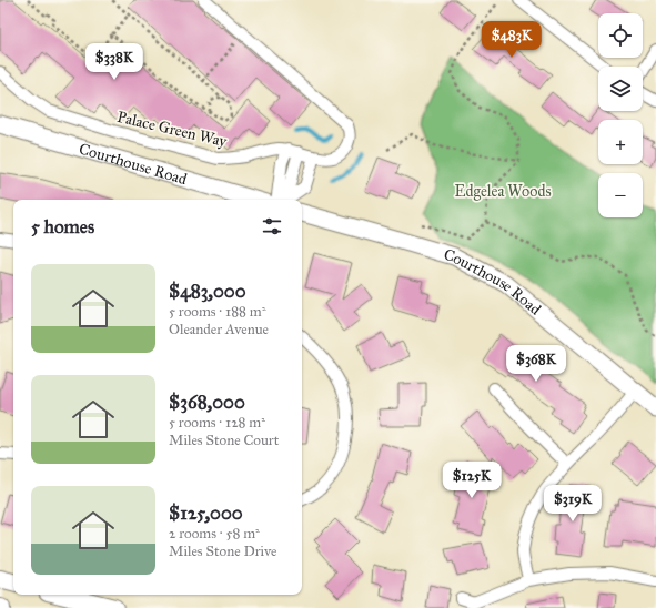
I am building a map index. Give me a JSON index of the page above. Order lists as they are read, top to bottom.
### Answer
{
  "streets": {
    "street": ["Palace Green Way", "Courthouse Road"]
  },
  "parks": ["Edgelea Woods"],
  "page": {
    "map_buttons": ["+", "−"],
    "price": [
      "$483K",
      "$338K",
      "$368K",
      "$125K",
      "$319K"
    ],
    "heading": "5 homes",
    "list": [
      {
        "name": "$483,000",
        "note": "5 rooms · 188 m² · Oleander Avenue"
      },
      {
        "name": "$368,000",
        "note": "5 rooms · 128 m² · Miles Stone Court"
      },
      {
        "name": "$125,000",
        "note": "2 rooms · 58 m² · Miles Stone Drive"
      }
    ]
  }
}
